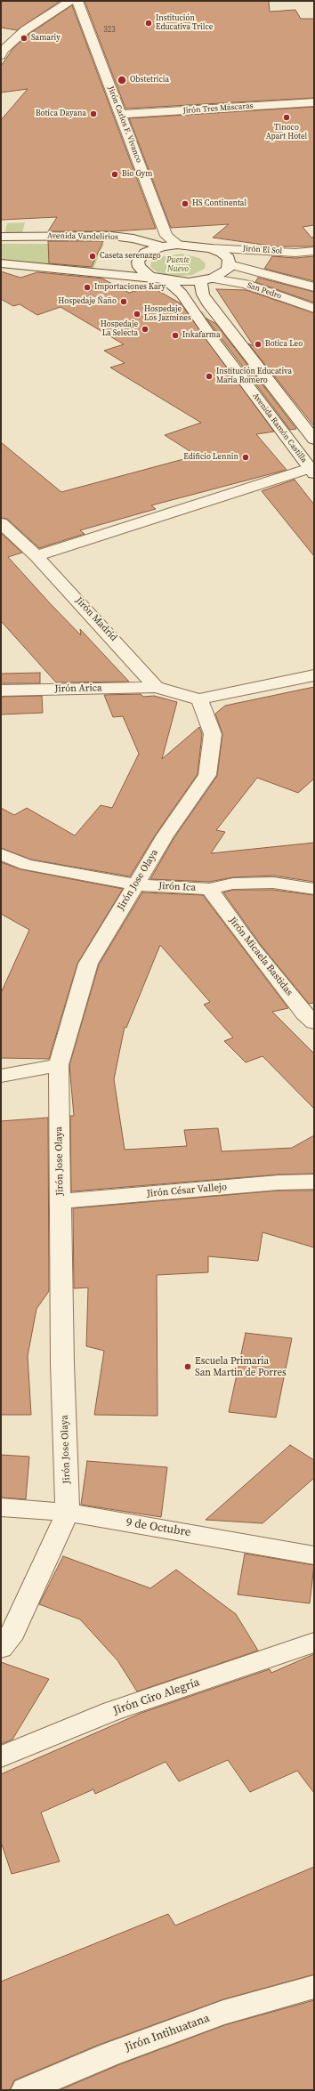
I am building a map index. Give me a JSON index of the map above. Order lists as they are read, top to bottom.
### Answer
{
  "streets": {
    "street": [
      "Jirón Tres Máscaras",
      "Jirón Carlos F. Vivanco",
      "Avenida Vandelirios",
      "Jirón El Sol",
      "San Pedro",
      "Avenida Ramón Castilla",
      "Jirón Madrid",
      "Jirón Arica",
      "Jirón Jose Olaya",
      "Jirón Ica",
      "Jirón Micaela Bastidas",
      "Jirón César Vallejo",
      "9 de Octubre",
      "Jirón Ciro Alegría",
      "Jirón Intihuatana"
    ]
  },
  "crossings": [
    ["Jirón Tres Máscaras", "Jirón Carlos F. Vivanco"],
    ["Jirón Carlos F. Vivanco", "Jirón El Sol"],
    ["Avenida Vandelirios", "Jirón El Sol"],
    ["San Pedro", "Avenida Ramón Castilla"],
    ["Jirón Madrid", "Jirón Arica"],
    ["Jirón Jose Olaya", "Jirón Ica"],
    ["Jirón Jose Olaya", "Jirón César Vallejo"],
    ["Jirón Jose Olaya", "9 de Octubre"],
    ["Jirón Ica", "Jirón Micaela Bastidas"]
  ],
  "parks": ["Puente Nuevo"],
  "places": [
    "Institución Educativa Trilce",
    "Samariy",
    "Obstetricia",
    "Botica Dayana",
    "Tinoco Apart Hotel",
    "Bio Gym",
    "HS Continental",
    "Caseta serenazgo",
    "Importaciones Kary",
    "Hospedaje Ñaño",
    "Hospedaje Los Jazmines",
    "Hospedaje La Selecta",
    "Inkafarma",
    "Botica Leo",
    "Institución Educativa Maria Romero",
    "Edificio Lennin",
    "Escuela Primaria San Martin de Porres"
  ],
  "house_numbers": ["323"]
}
